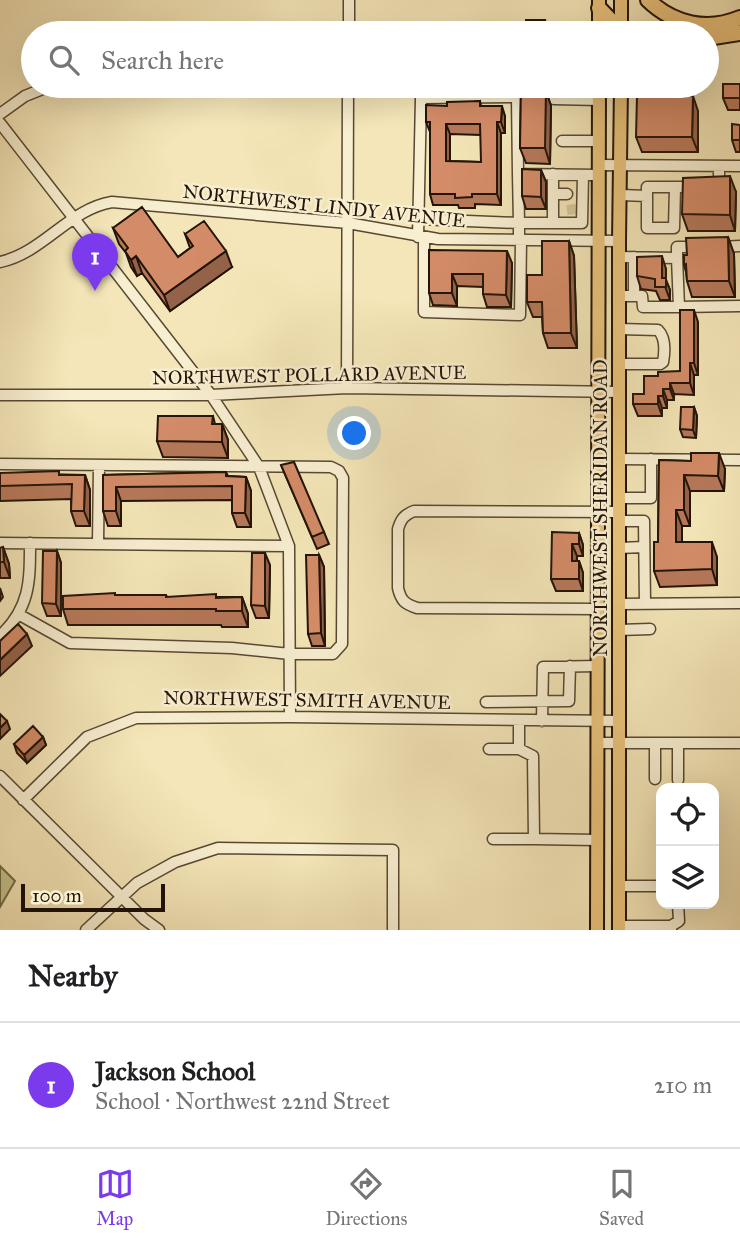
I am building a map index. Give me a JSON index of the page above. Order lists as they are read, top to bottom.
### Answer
{
  "streets": {
    "main road": ["NORTHWEST SHERIDAN ROAD"],
    "street": ["NORTHWEST LINDY AVENUE", "NORTHWEST POLLARD AVENUE", "NORTHWEST SMITH AVENUE"]
  },
  "crossings": [
    ["NORTHWEST LINDY AVENUE", "NORTHWEST SHERIDAN ROAD"],
    ["NORTHWEST POLLARD AVENUE", "NORTHWEST SHERIDAN ROAD"],
    ["NORTHWEST SHERIDAN ROAD", "NORTHWEST SMITH AVENUE"]
  ],
  "scale_bar": "100 m",
  "page": {
    "search": "Search here",
    "pins": "1",
    "scale": "100 m",
    "heading": "Nearby",
    "list": [
      {
        "mark": "1",
        "name": "Jackson School",
        "note": "School · Northwest 22nd Street",
        "value": "210 m"
      }
    ],
    "nav": ["Map", "Directions", "Saved"]
  }
}
